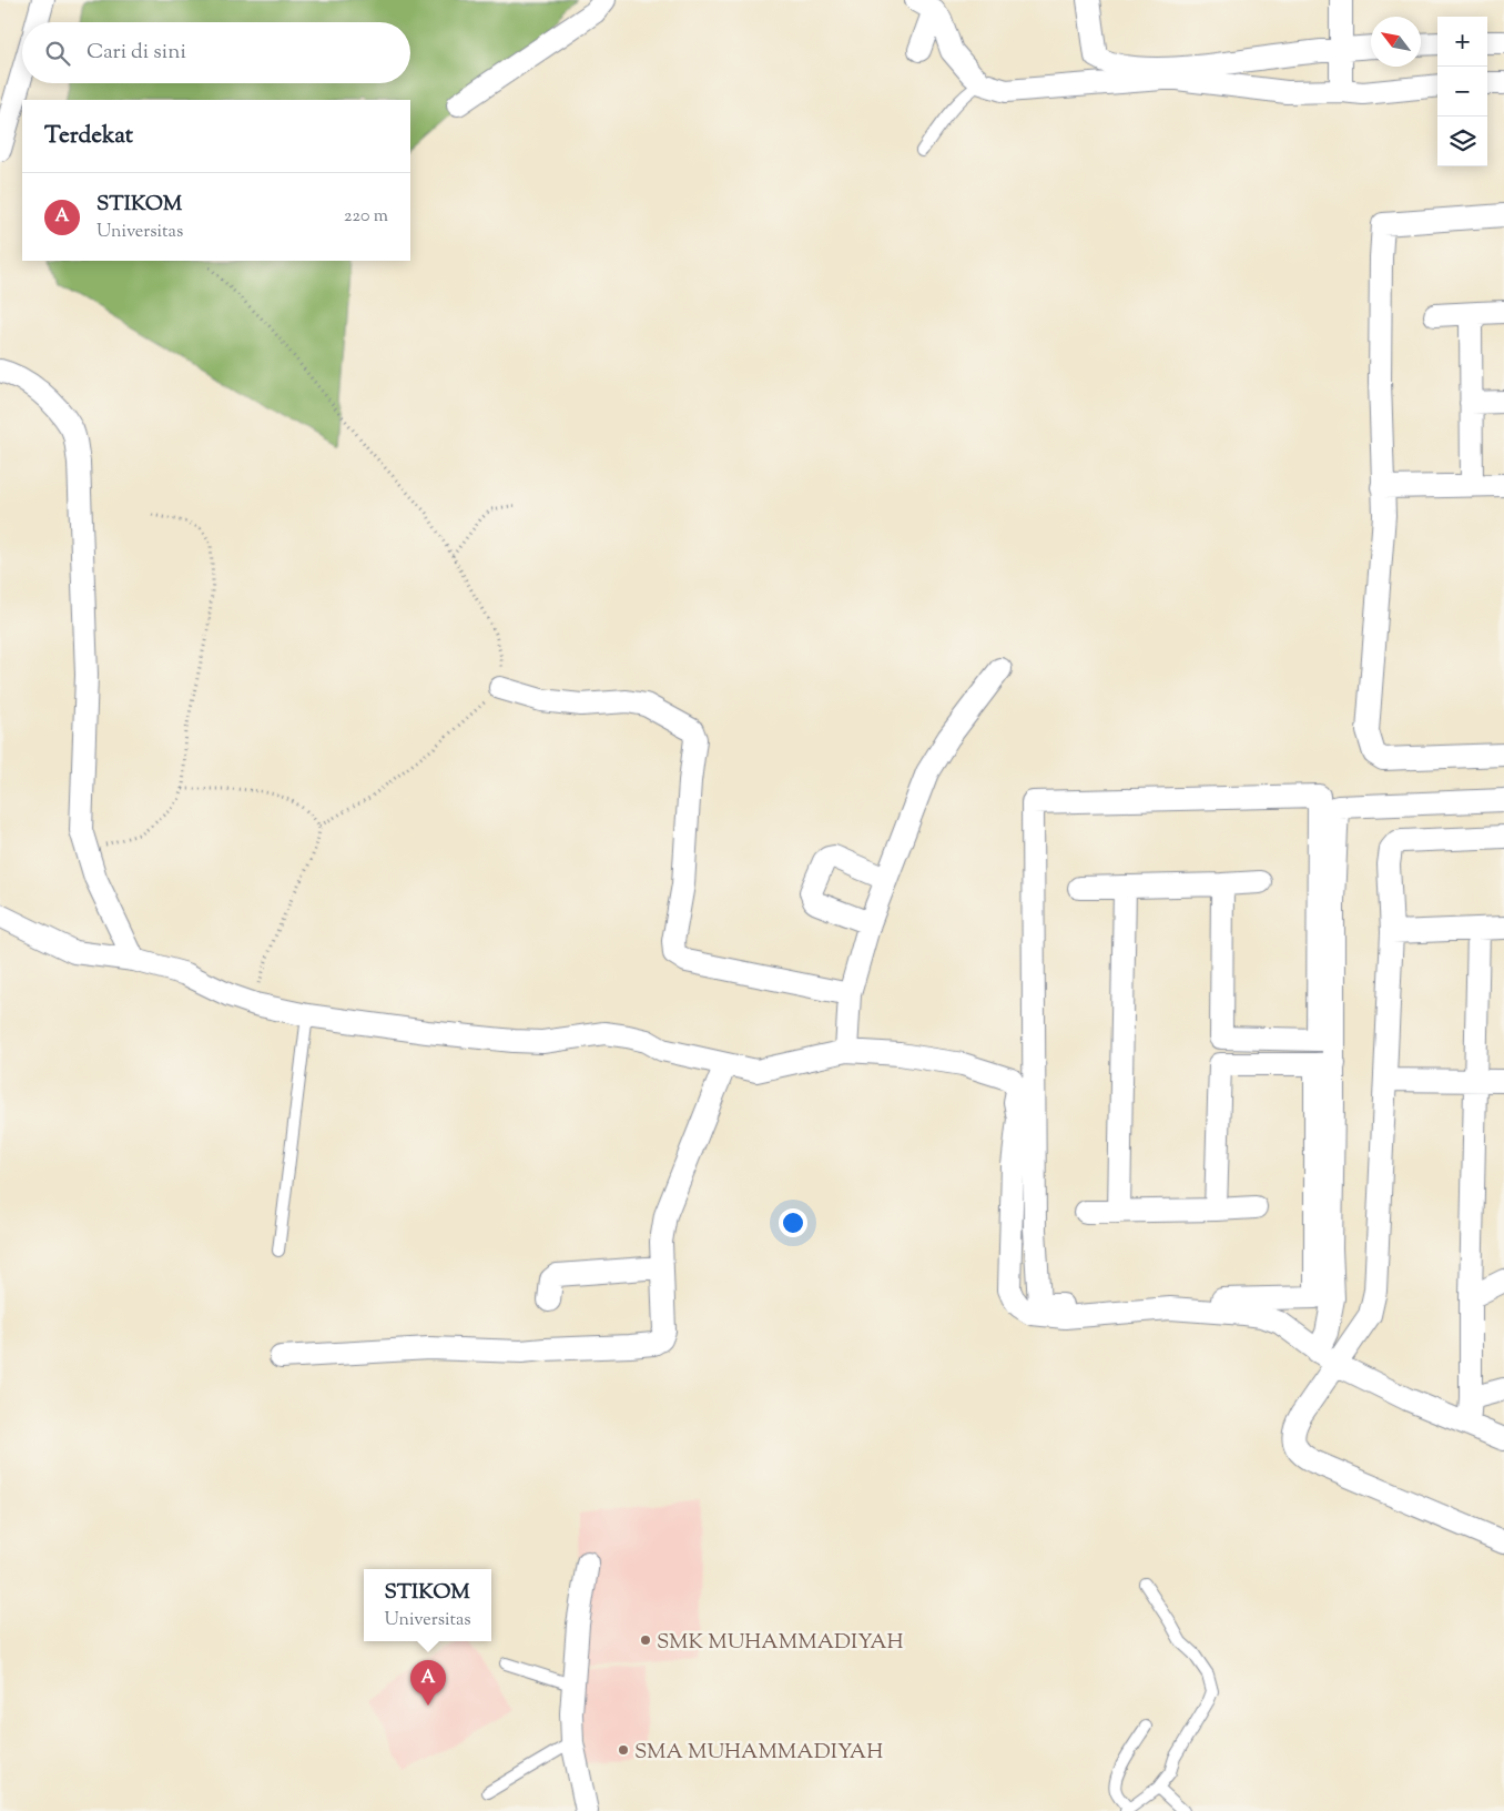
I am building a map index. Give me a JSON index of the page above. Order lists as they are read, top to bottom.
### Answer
{
  "places": ["SMK MUHAMMADIYAH", "SMA MUHAMMADIYAH"],
  "north": "top left",
  "page": {
    "map_buttons": ["+", "−"],
    "search": "Cari di sini",
    "heading": "Terdekat",
    "list": [
      {
        "mark": "A",
        "name": "STIKOM",
        "note": "Universitas",
        "value": "220 m"
      }
    ],
    "popup": ["STIKOM", "Universitas"],
    "pins": "A"
  }
}
